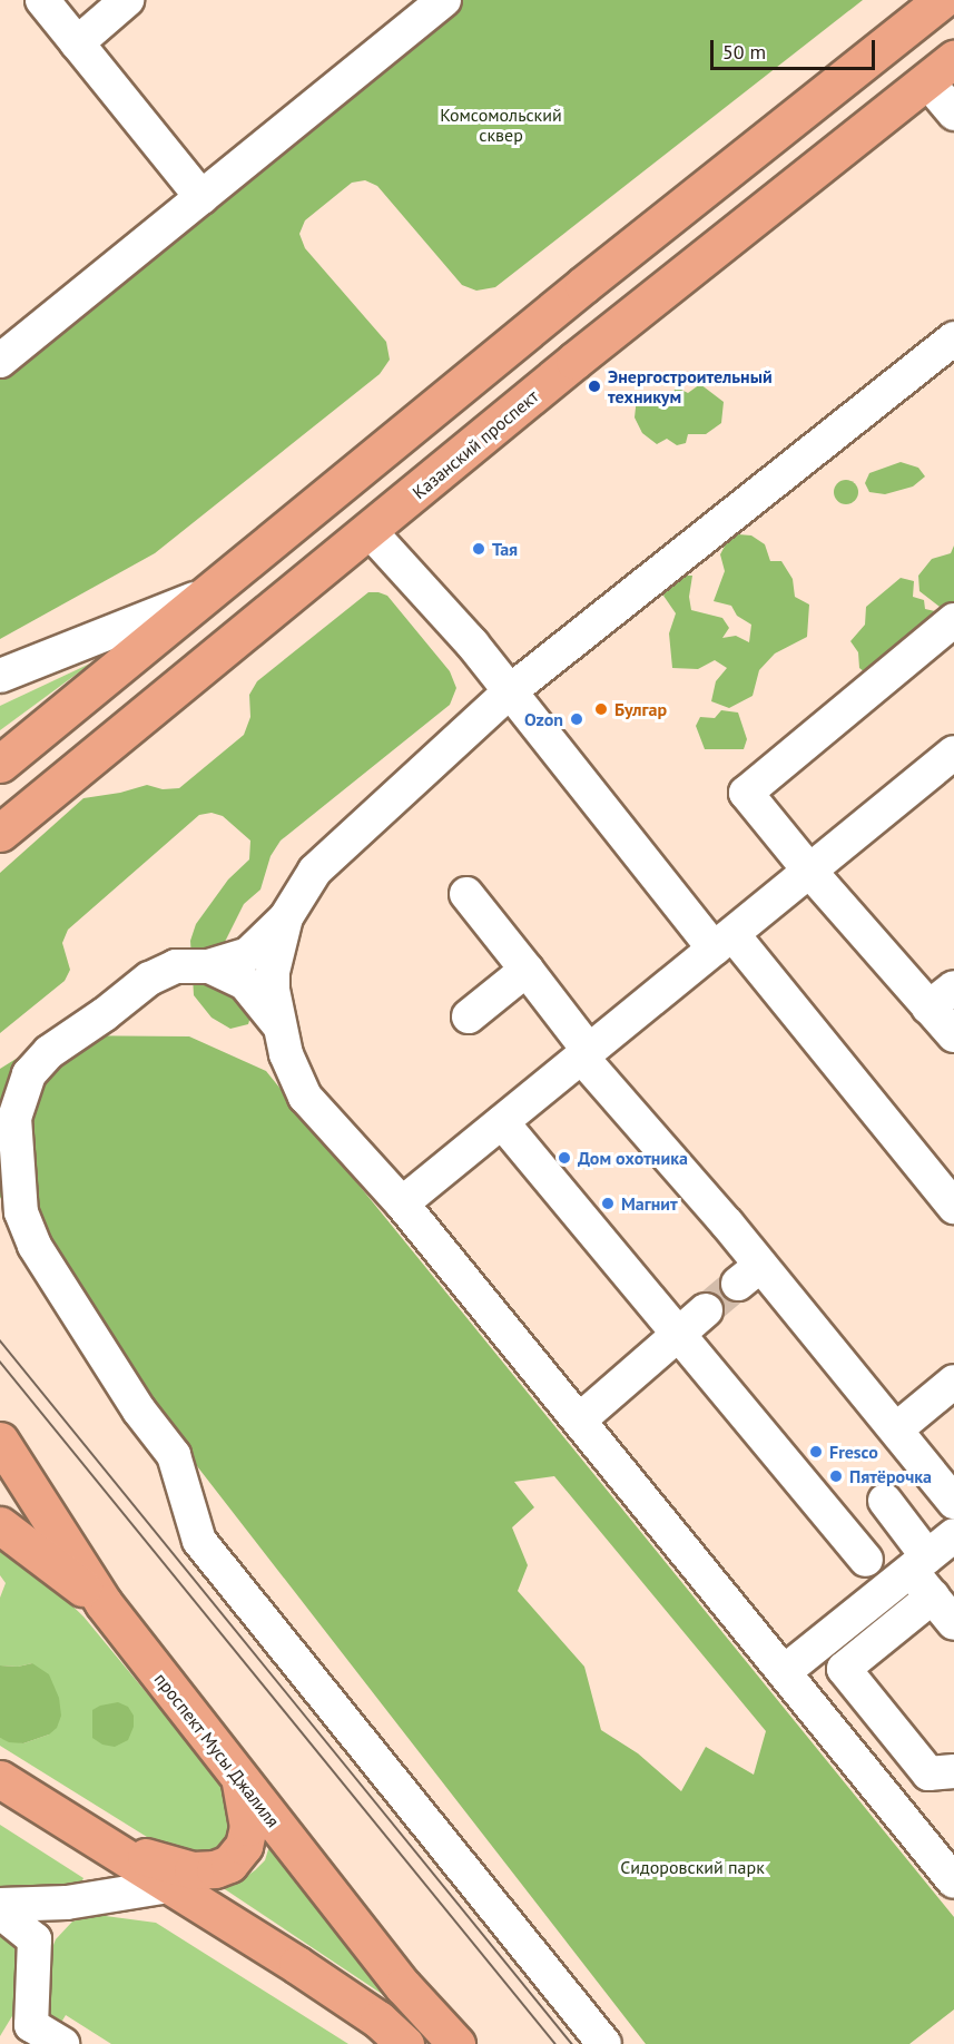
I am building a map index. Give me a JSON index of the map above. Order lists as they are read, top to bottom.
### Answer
{
  "streets": {
    "main road": ["Казанский проспект", "проспект Мусы Джалиля"]
  },
  "parks": ["Комсомольский сквер", "Сидоровский парк"],
  "places": [
    "Энергостроительный техникум",
    "Тая",
    "Булгар",
    "Ozon",
    "Дом охотника",
    "Магнит",
    "Fresco",
    "Пятёрочка"
  ],
  "scale_bar": "50 m"
}
